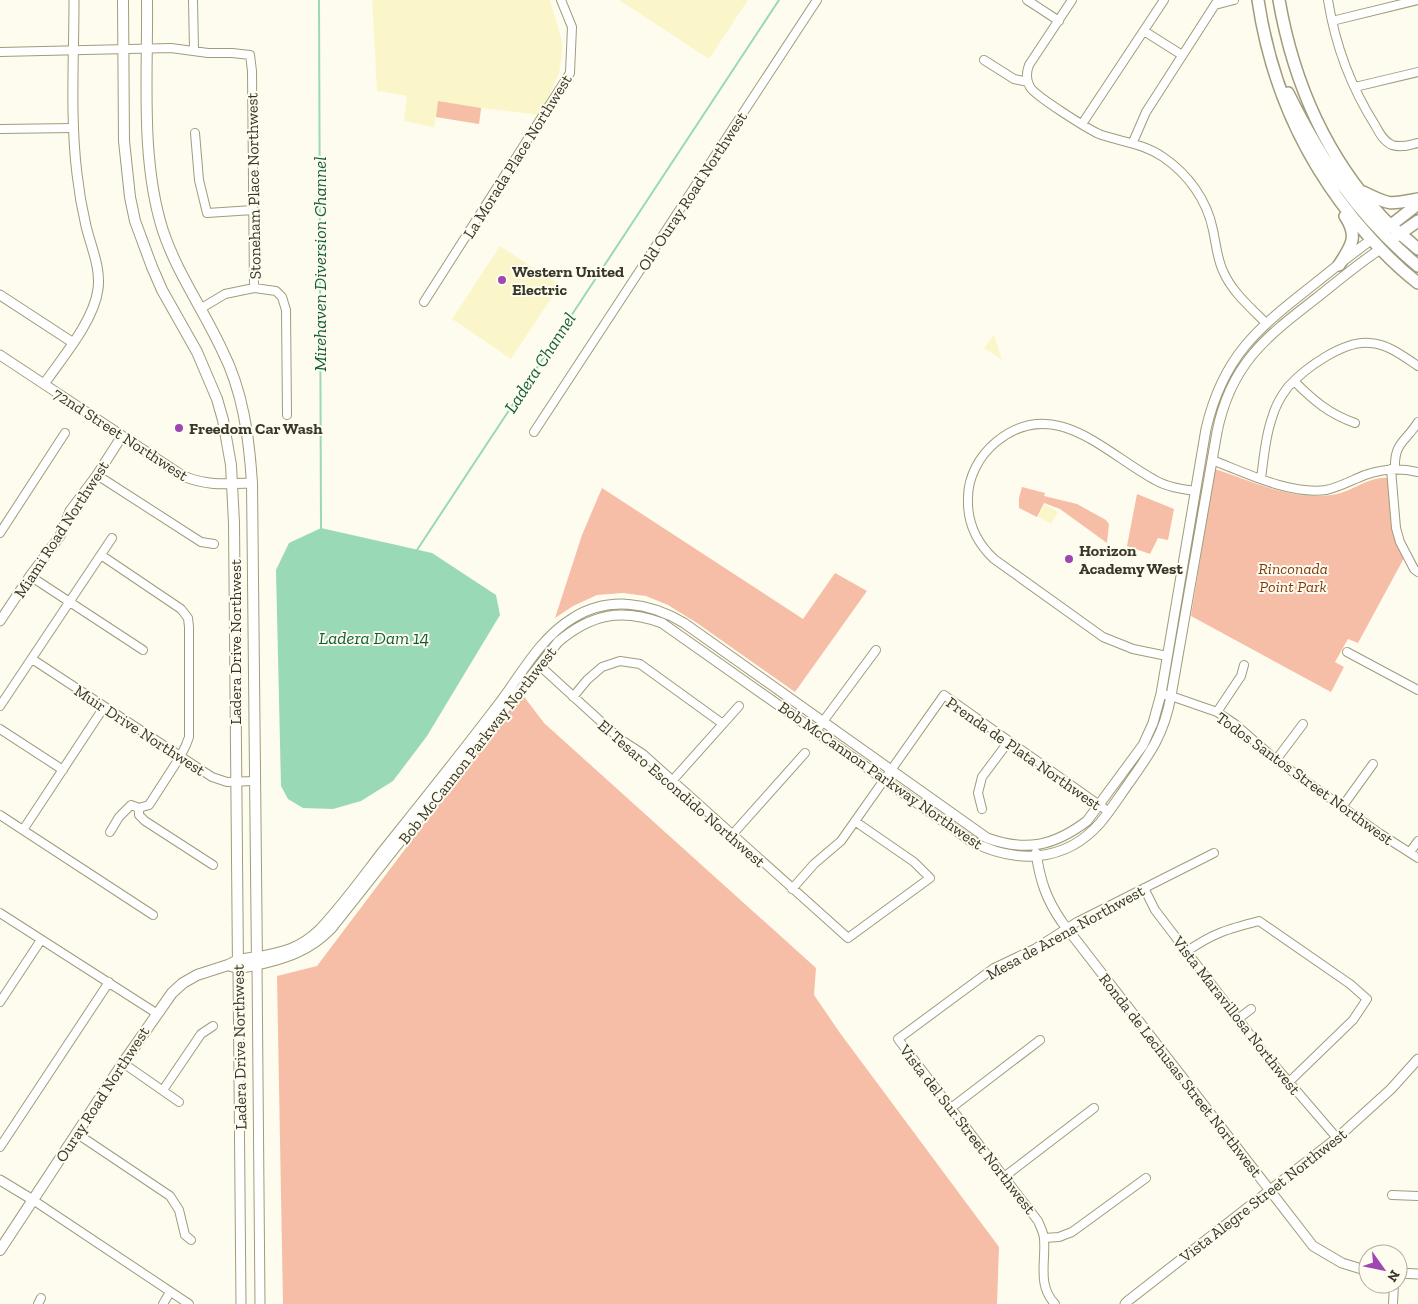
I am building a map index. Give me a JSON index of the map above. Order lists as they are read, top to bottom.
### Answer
{
  "streets": {
    "main road": ["Ladera Drive Northwest", "Ouray Road Northwest"],
    "street": [
      "La Morada Place Northwest",
      "Stoneham Place Northwest",
      "Old Ouray Road Northwest",
      "72nd Street Northwest",
      "Miami Road Northwest",
      "Muir Drive Northwest",
      "Bob McCannon Parkway Northwest",
      "Prenda de Plata Northwest",
      "Todos Santos Street Northwest",
      "El Tesaro Escondido Northwest",
      "Mesa de Arena Northwest",
      "Vista Maravillosa Northwest",
      "Ronda de Lechusas Street Northwest",
      "Vista del Sur Street Northwest",
      "Vista Alegre Street Northwest"
    ]
  },
  "crossings": [
    ["72nd Street Northwest", "Miami Road Northwest"],
    ["72nd Street Northwest", "Ladera Drive Northwest"],
    ["Ladera Drive Northwest", "Muir Drive Northwest"],
    ["Ladera Drive Northwest", "Bob McCannon Parkway Northwest"],
    ["Ladera Drive Northwest", "Ouray Road Northwest"],
    ["Bob McCannon Parkway Northwest", "Prenda de Plata Northwest"],
    ["Bob McCannon Parkway Northwest", "Todos Santos Street Northwest"],
    ["Bob McCannon Parkway Northwest", "El Tesaro Escondido Northwest"],
    ["Bob McCannon Parkway Northwest", "Ronda de Lechusas Street Northwest"],
    ["Bob McCannon Parkway Northwest", "Ouray Road Northwest"],
    ["Prenda de Plata Northwest", "El Tesaro Escondido Northwest"],
    ["Mesa de Arena Northwest", "Vista Maravillosa Northwest"],
    ["Mesa de Arena Northwest", "Ronda de Lechusas Street Northwest"],
    ["Mesa de Arena Northwest", "Vista del Sur Street Northwest"],
    ["Vista Maravillosa Northwest", "Vista Alegre Street Northwest"],
    ["Ronda de Lechusas Street Northwest", "Vista Alegre Street Northwest"]
  ],
  "water": ["Mirehaven Diversion Channel", "Ladera Channel", "Ladera Dam 14"],
  "parks": ["Rinconada Point Park"],
  "places": ["Western United Electric", "Freedom Car Wash", "Horizon Academy West"],
  "north": "bottom right"
}
